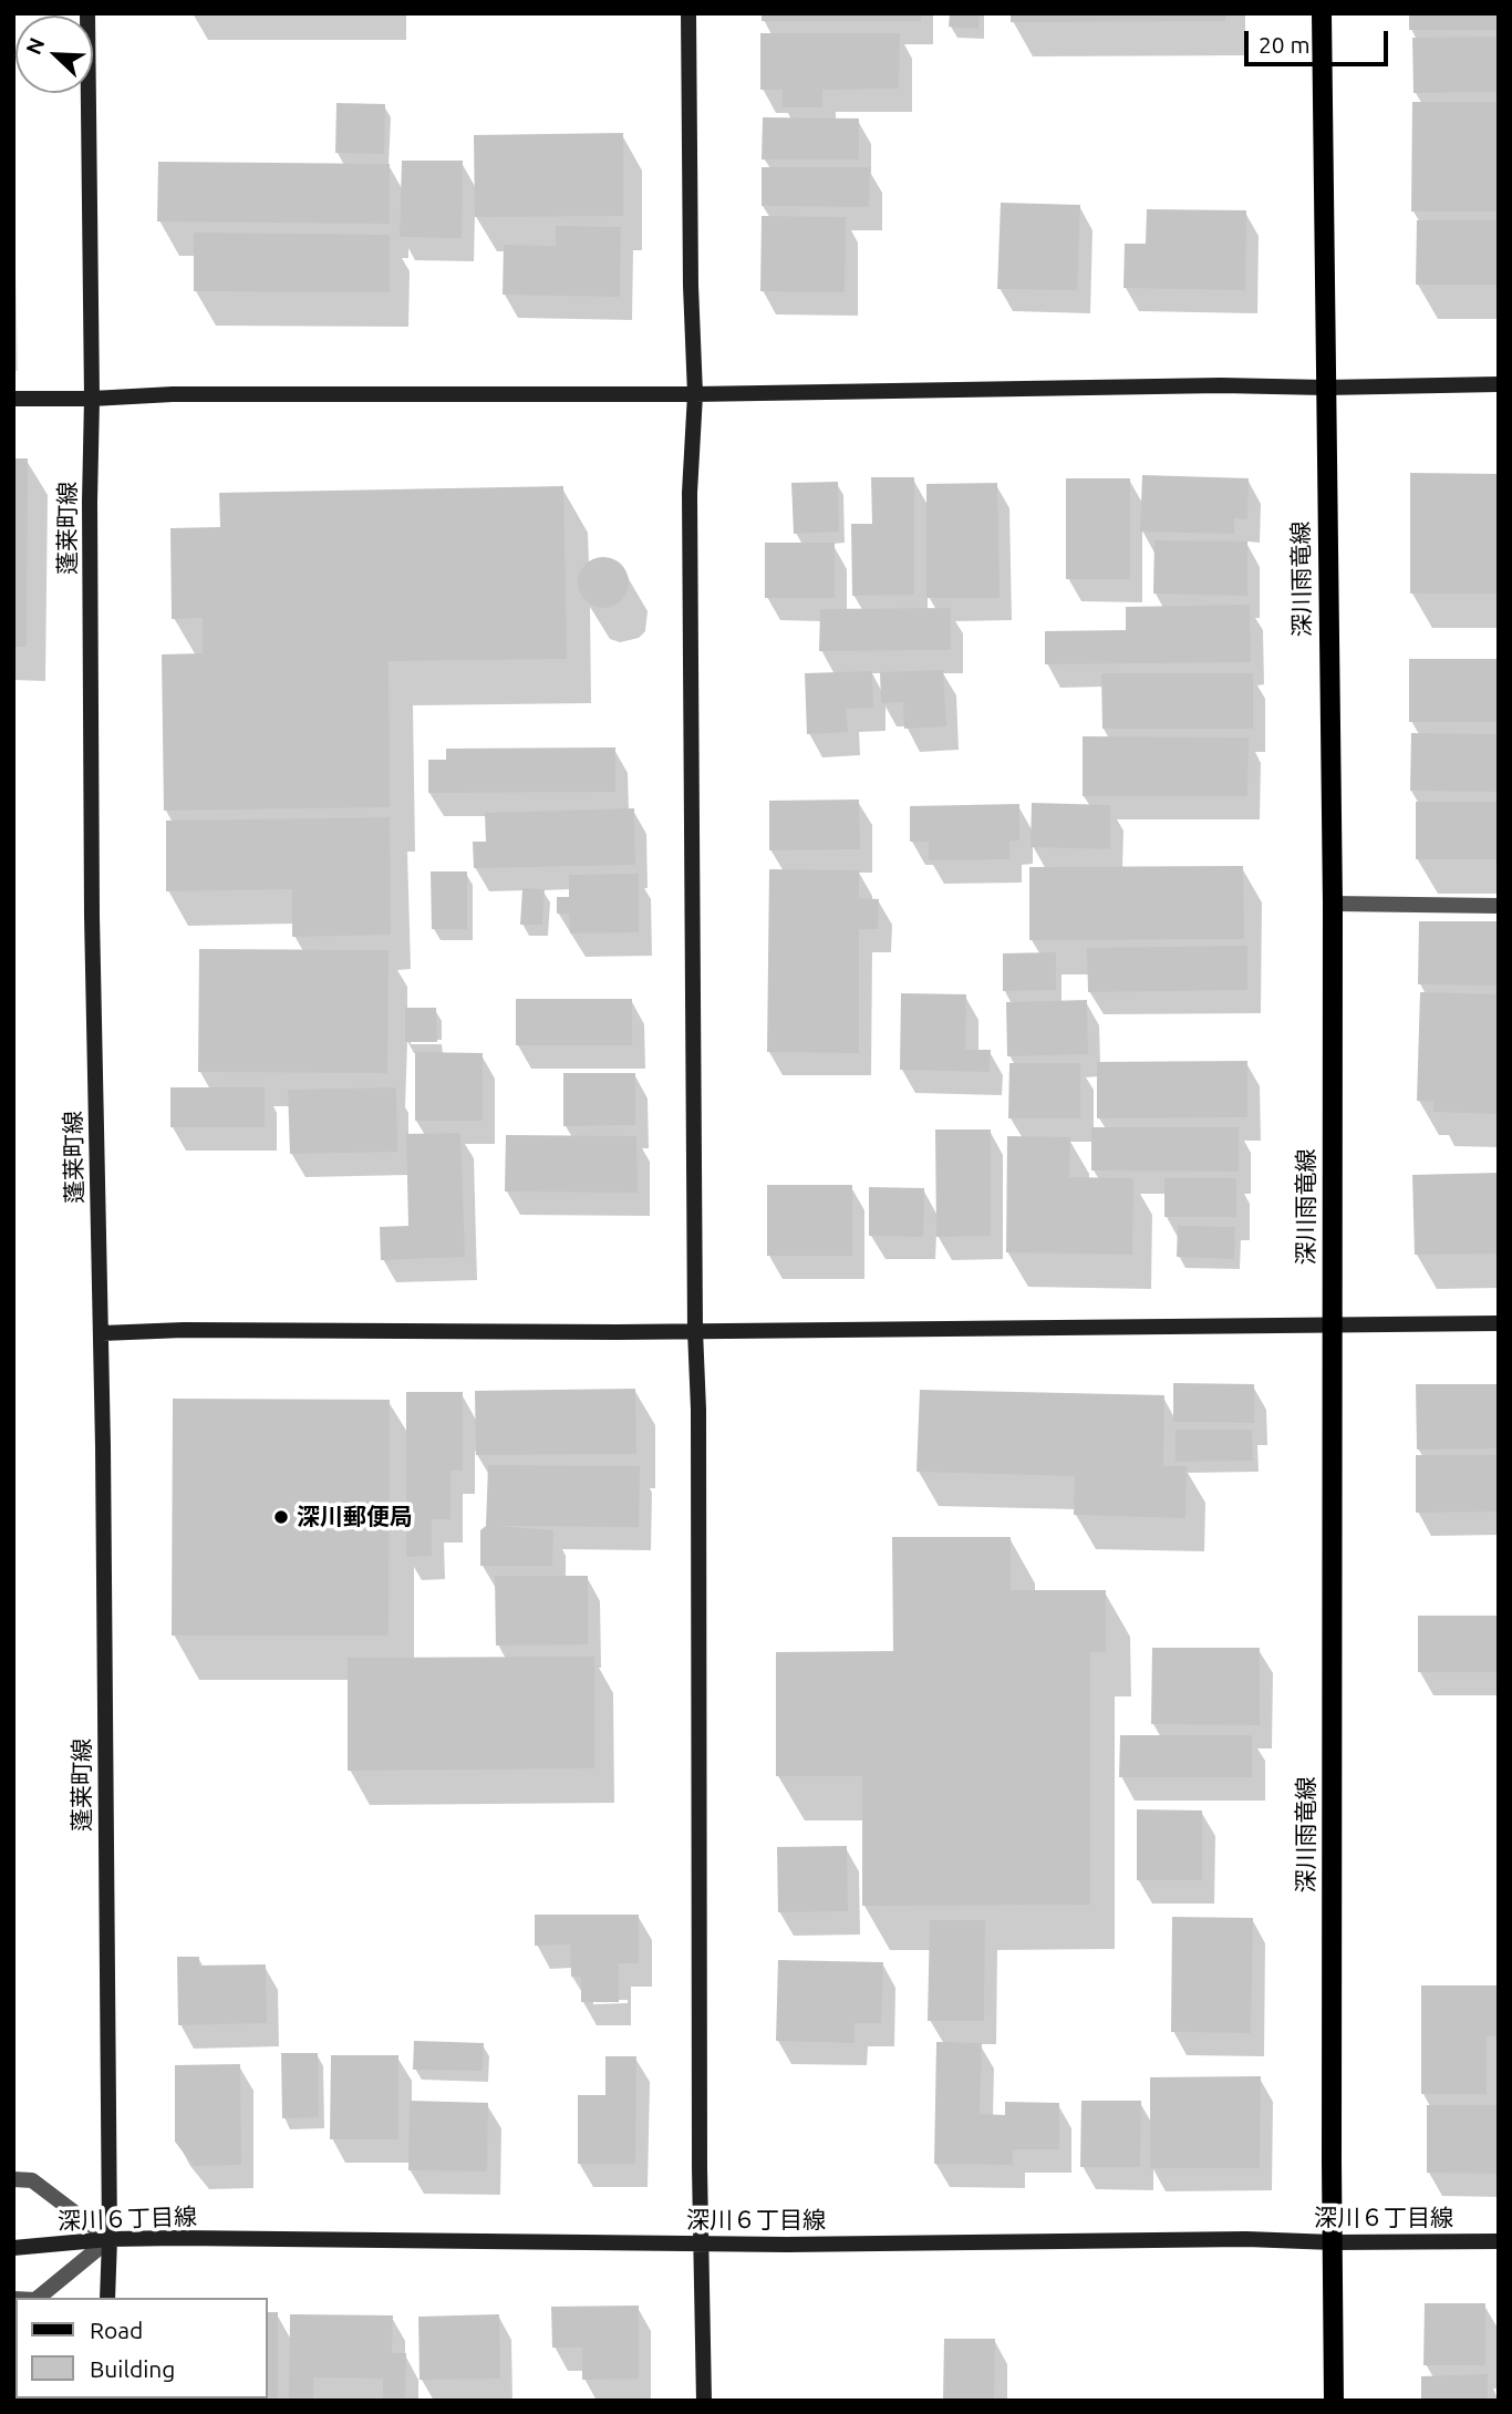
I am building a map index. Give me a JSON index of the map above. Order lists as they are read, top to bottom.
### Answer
{
  "streets": {
    "main road": ["深川雨竜線"],
    "street": ["蓬莱町線", "深川６丁目線"]
  },
  "crossings": [
    ["蓬莱町線", "深川６丁目線"],
    ["深川雨竜線", "深川６丁目線"]
  ],
  "places": ["深川郵便局"],
  "legend": ["Road", "Building"],
  "scale_bar": "20 m",
  "north": "top left"
}
